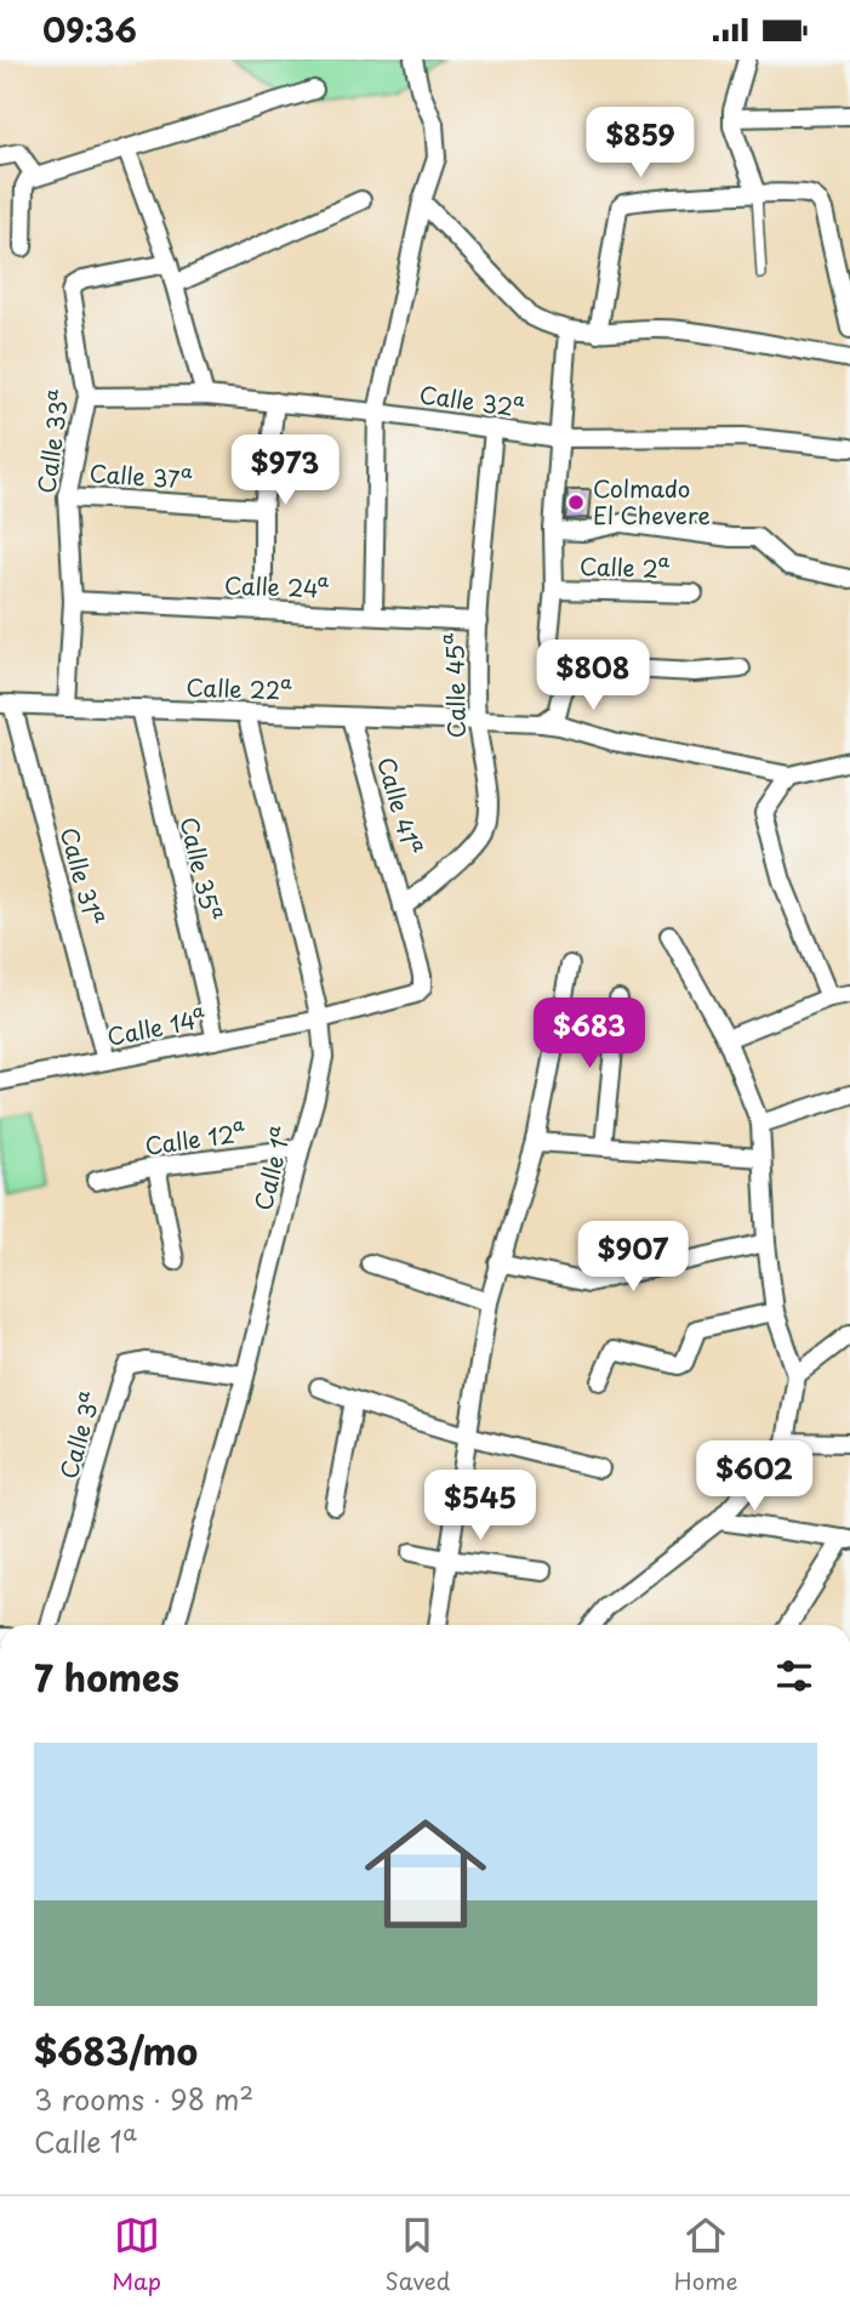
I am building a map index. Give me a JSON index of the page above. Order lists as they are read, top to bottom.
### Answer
{
  "streets": {
    "street": [
      "Calle 32ª",
      "Calle 33ª",
      "Calle 37ª",
      "Calle 2ª",
      "Calle 24ª",
      "Calle 45ª",
      "Calle 22ª",
      "Calle 41ª",
      "Calle 35ª",
      "Calle 31ª",
      "Calle 14ª",
      "Calle 12ª",
      "Calle 1ª",
      "Calle 3ª"
    ]
  },
  "crossings": [
    ["Calle 32ª", "Calle 33ª"],
    ["Calle 32ª", "Calle 45ª"],
    ["Calle 33ª", "Calle 37ª"],
    ["Calle 33ª", "Calle 24ª"],
    ["Calle 33ª", "Calle 22ª"],
    ["Calle 24ª", "Calle 45ª"],
    ["Calle 45ª", "Calle 22ª"],
    ["Calle 45ª", "Calle 41ª"],
    ["Calle 22ª", "Calle 41ª"],
    ["Calle 22ª", "Calle 35ª"],
    ["Calle 22ª", "Calle 31ª"],
    ["Calle 22ª", "Calle 1ª"],
    ["Calle 41ª", "Calle 14ª"],
    ["Calle 41ª", "Calle 1ª"],
    ["Calle 35ª", "Calle 14ª"],
    ["Calle 31ª", "Calle 14ª"],
    ["Calle 14ª", "Calle 1ª"],
    ["Calle 12ª", "Calle 1ª"],
    ["Calle 1ª", "Calle 3ª"]
  ],
  "places": ["Colmado El Chevere"],
  "page": {
    "status": "09:36",
    "price": [
      "$859",
      "$973",
      "$808",
      "$683",
      "$907",
      "$602",
      "$545"
    ],
    "heading": "7 homes",
    "list": [
      {
        "name": "$683/mo",
        "note": "3 rooms · 98 m² · Calle 1ª"
      }
    ],
    "tabs": ["Map", "Saved", "Home"]
  }
}
